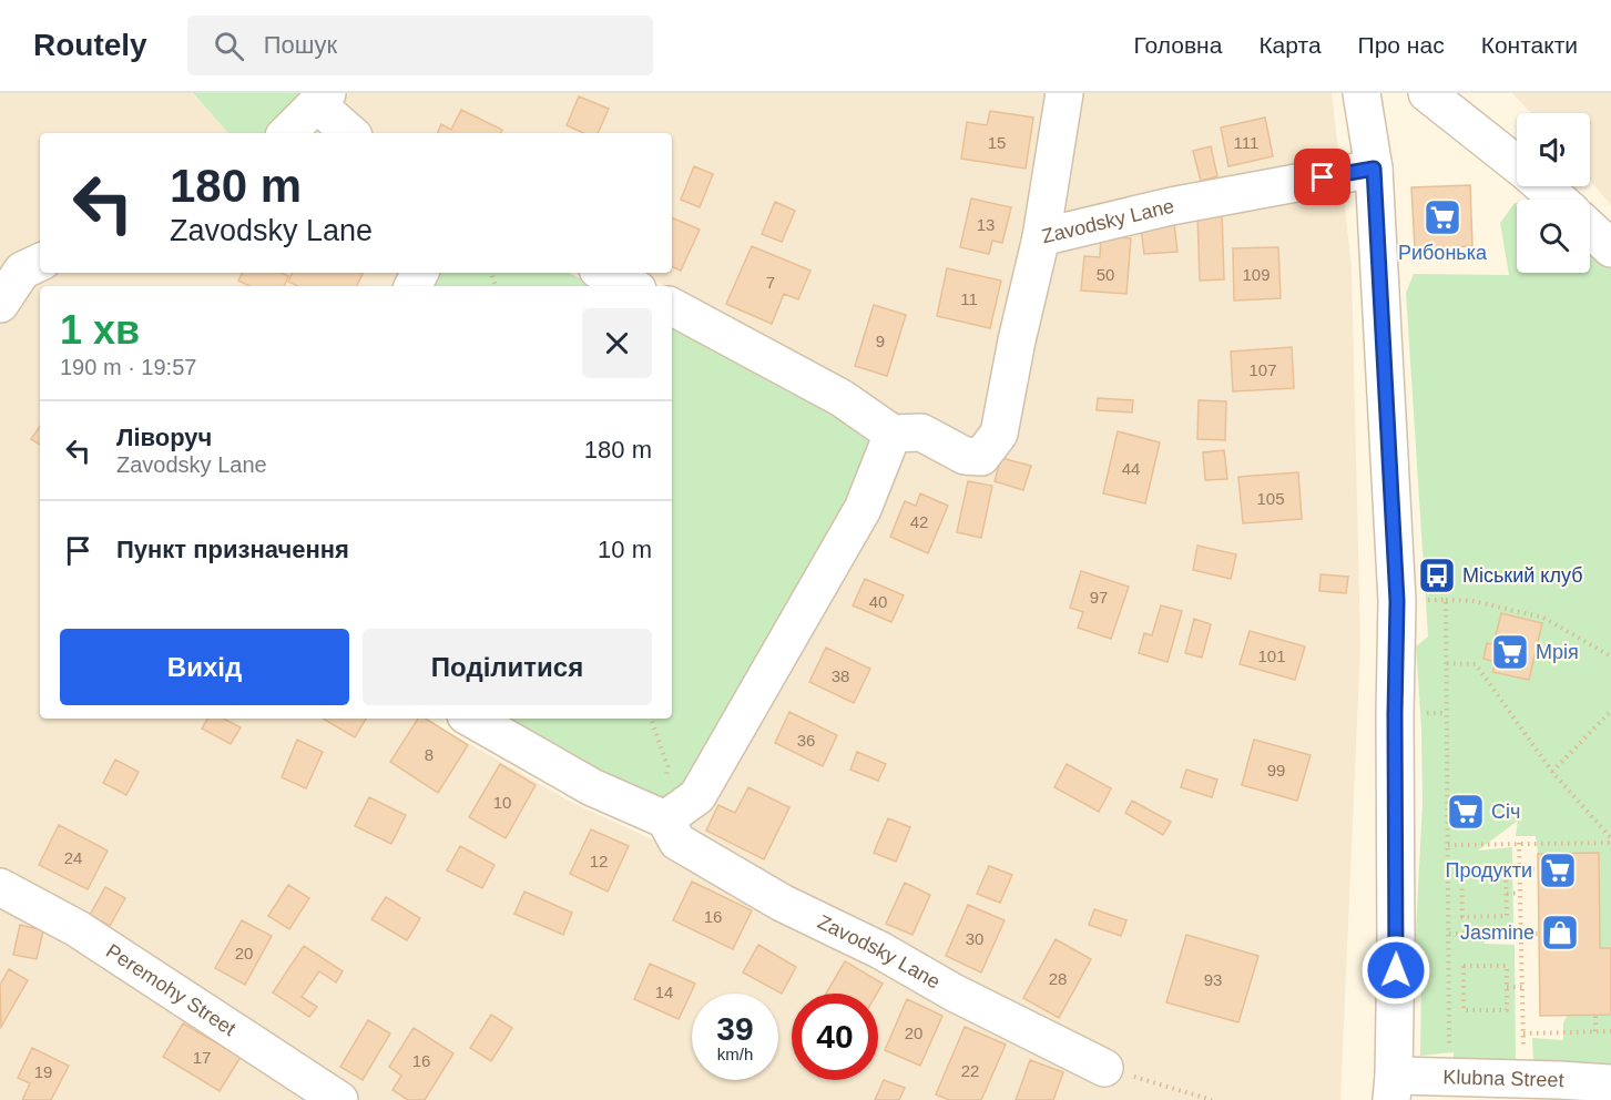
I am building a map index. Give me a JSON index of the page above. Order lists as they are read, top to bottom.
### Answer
{
  "streets": {
    "street": ["Zavodsky Lane", "Peremohy Street", "Klubna Street"]
  },
  "places": {
    "supermarket": [
      "Рибонька",
      "Мрія",
      "Січ",
      "Продукти"
    ],
    "bus stop": ["Міський клуб"],
    "shop": ["Jasmine"]
  },
  "house_numbers": [
    "15",
    "111",
    "13",
    "50",
    "109",
    "7",
    "11",
    "9",
    "107",
    "44",
    "105",
    "42",
    "97",
    "40",
    "101",
    "38",
    "36",
    "8",
    "99",
    "10",
    "24",
    "12",
    "16",
    "30",
    "20",
    "28",
    "93",
    "14",
    "20",
    "17",
    "16",
    "22",
    "19"
  ],
  "page": {
    "header": "Routely",
    "search": "Пошук",
    "nav": [
      "Головна",
      "Карта",
      "Про нас",
      "Контакти"
    ],
    "turn": ["180 m", "Zavodsky Lane"],
    "heading": ["1 хв", "190 m · 19:57"],
    "list": [
      {
        "name": "Ліворуч",
        "note": "Zavodsky Lane",
        "value": "180 m"
      },
      {
        "name": "Пункт призначення",
        "value": "10 m"
      }
    ],
    "buttons": ["Вихід", "Поділитися"],
    "speed": "39 km/h",
    "limit": "40"
  }
}
